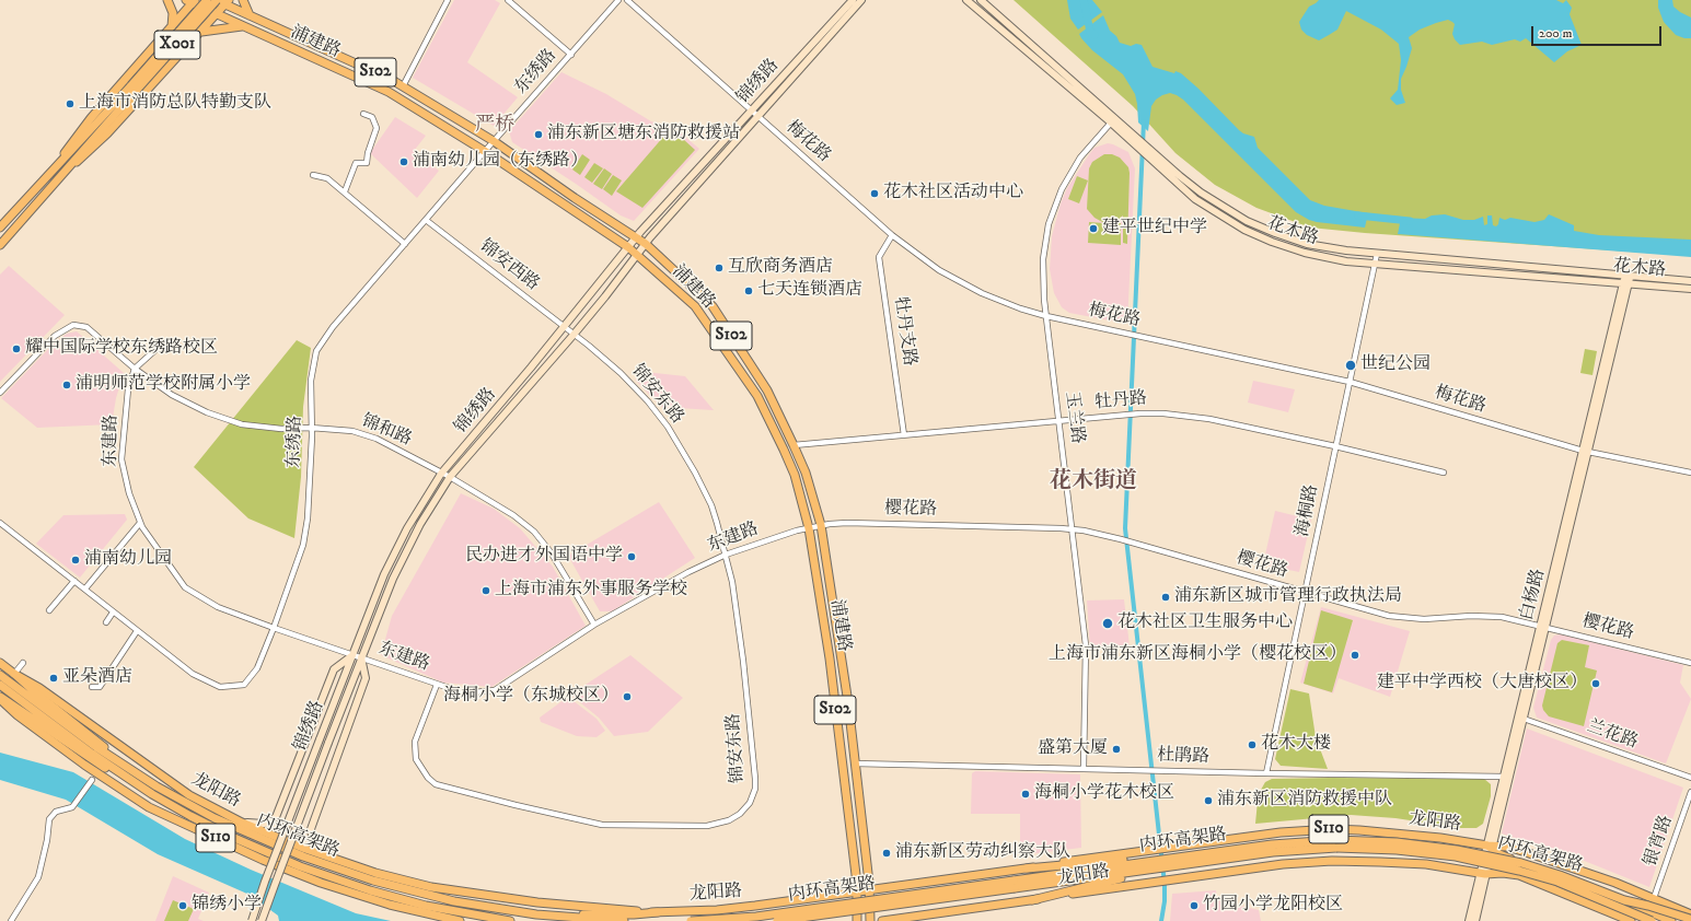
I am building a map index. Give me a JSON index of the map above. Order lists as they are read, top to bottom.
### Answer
{
  "streets": {
    "main road": [
      "浦建路",
      "X001",
      "S102",
      "锦绣路",
      "花木路",
      "白杨路",
      "龙阳路",
      "S110",
      "内环高架路"
    ],
    "street": [
      "东绣路",
      "梅花路",
      "锦安西路",
      "牡丹支路",
      "锦安东路",
      "牡丹路",
      "玉兰路",
      "锦和路",
      "东建路",
      "樱花路",
      "海桐路",
      "兰花路",
      "杜鹃路",
      "银宵路"
    ]
  },
  "crossings": [
    ["浦建路", "X001"],
    ["浦建路", "S102"],
    ["浦建路", "东绣路"],
    ["浦建路", "锦绣路"],
    ["浦建路", "牡丹路"],
    ["浦建路", "东建路"],
    ["浦建路", "樱花路"],
    ["浦建路", "杜鹃路"],
    ["浦建路", "龙阳路"],
    ["S102", "龙阳路"],
    ["东绣路", "锦安西路"],
    ["东绣路", "锦和路"],
    ["东绣路", "东建路"],
    ["锦绣路", "梅花路"],
    ["锦绣路", "锦安西路"],
    ["锦绣路", "锦安东路"],
    ["锦绣路", "锦和路"],
    ["锦绣路", "东建路"],
    ["梅花路", "牡丹支路"],
    ["梅花路", "玉兰路"],
    ["梅花路", "海桐路"],
    ["梅花路", "白杨路"],
    ["花木路", "玉兰路"],
    ["花木路", "海桐路"],
    ["花木路", "白杨路"],
    ["锦安西路", "锦安东路"],
    ["牡丹支路", "牡丹路"],
    ["锦安东路", "东建路"],
    ["牡丹路", "玉兰路"],
    ["牡丹路", "海桐路"],
    ["玉兰路", "樱花路"],
    ["玉兰路", "杜鹃路"],
    ["锦和路", "东建路"],
    ["东建路", "樱花路"],
    ["樱花路", "海桐路"],
    ["樱花路", "白杨路"],
    ["海桐路", "杜鹃路"],
    ["白杨路", "兰花路"],
    ["白杨路", "杜鹃路"],
    ["白杨路", "龙阳路"],
    ["白杨路", "S110"],
    ["龙阳路", "S110"],
    ["龙阳路", "内环高架路"],
    ["龙阳路", "银宵路"],
    ["S110", "内环高架路"]
  ],
  "districts": ["严桥", "花木街道"],
  "places": [
    "上海市消防总队特勤支队",
    "浦东新区塘东消防救援站",
    "浦南幼儿园（东绣路）",
    "花木社区活动中心",
    "建平世纪中学",
    "互欣商务酒店",
    "七天连锁酒店",
    "耀中国际学校东绣路校区",
    "世纪公园",
    "浦明师范学校附属小学",
    "民办进才外国语中学",
    "浦南幼儿园",
    "上海市浦东外事服务学校",
    "浦东新区城市管理行政执法局",
    "花木社区卫生服务中心",
    "上海市浦东新区海桐小学（樱花校区）",
    "亚朵酒店",
    "建平中学西校（大唐校区）",
    "海桐小学（东城校区）",
    "花木大楼",
    "盛第大厦",
    "海桐小学花木校区",
    "浦东新区消防救援中队",
    "浦东新区劳动纠察大队",
    "锦绣小学",
    "竹园小学龙阳校区"
  ],
  "scale_bar": "200 m"
}
